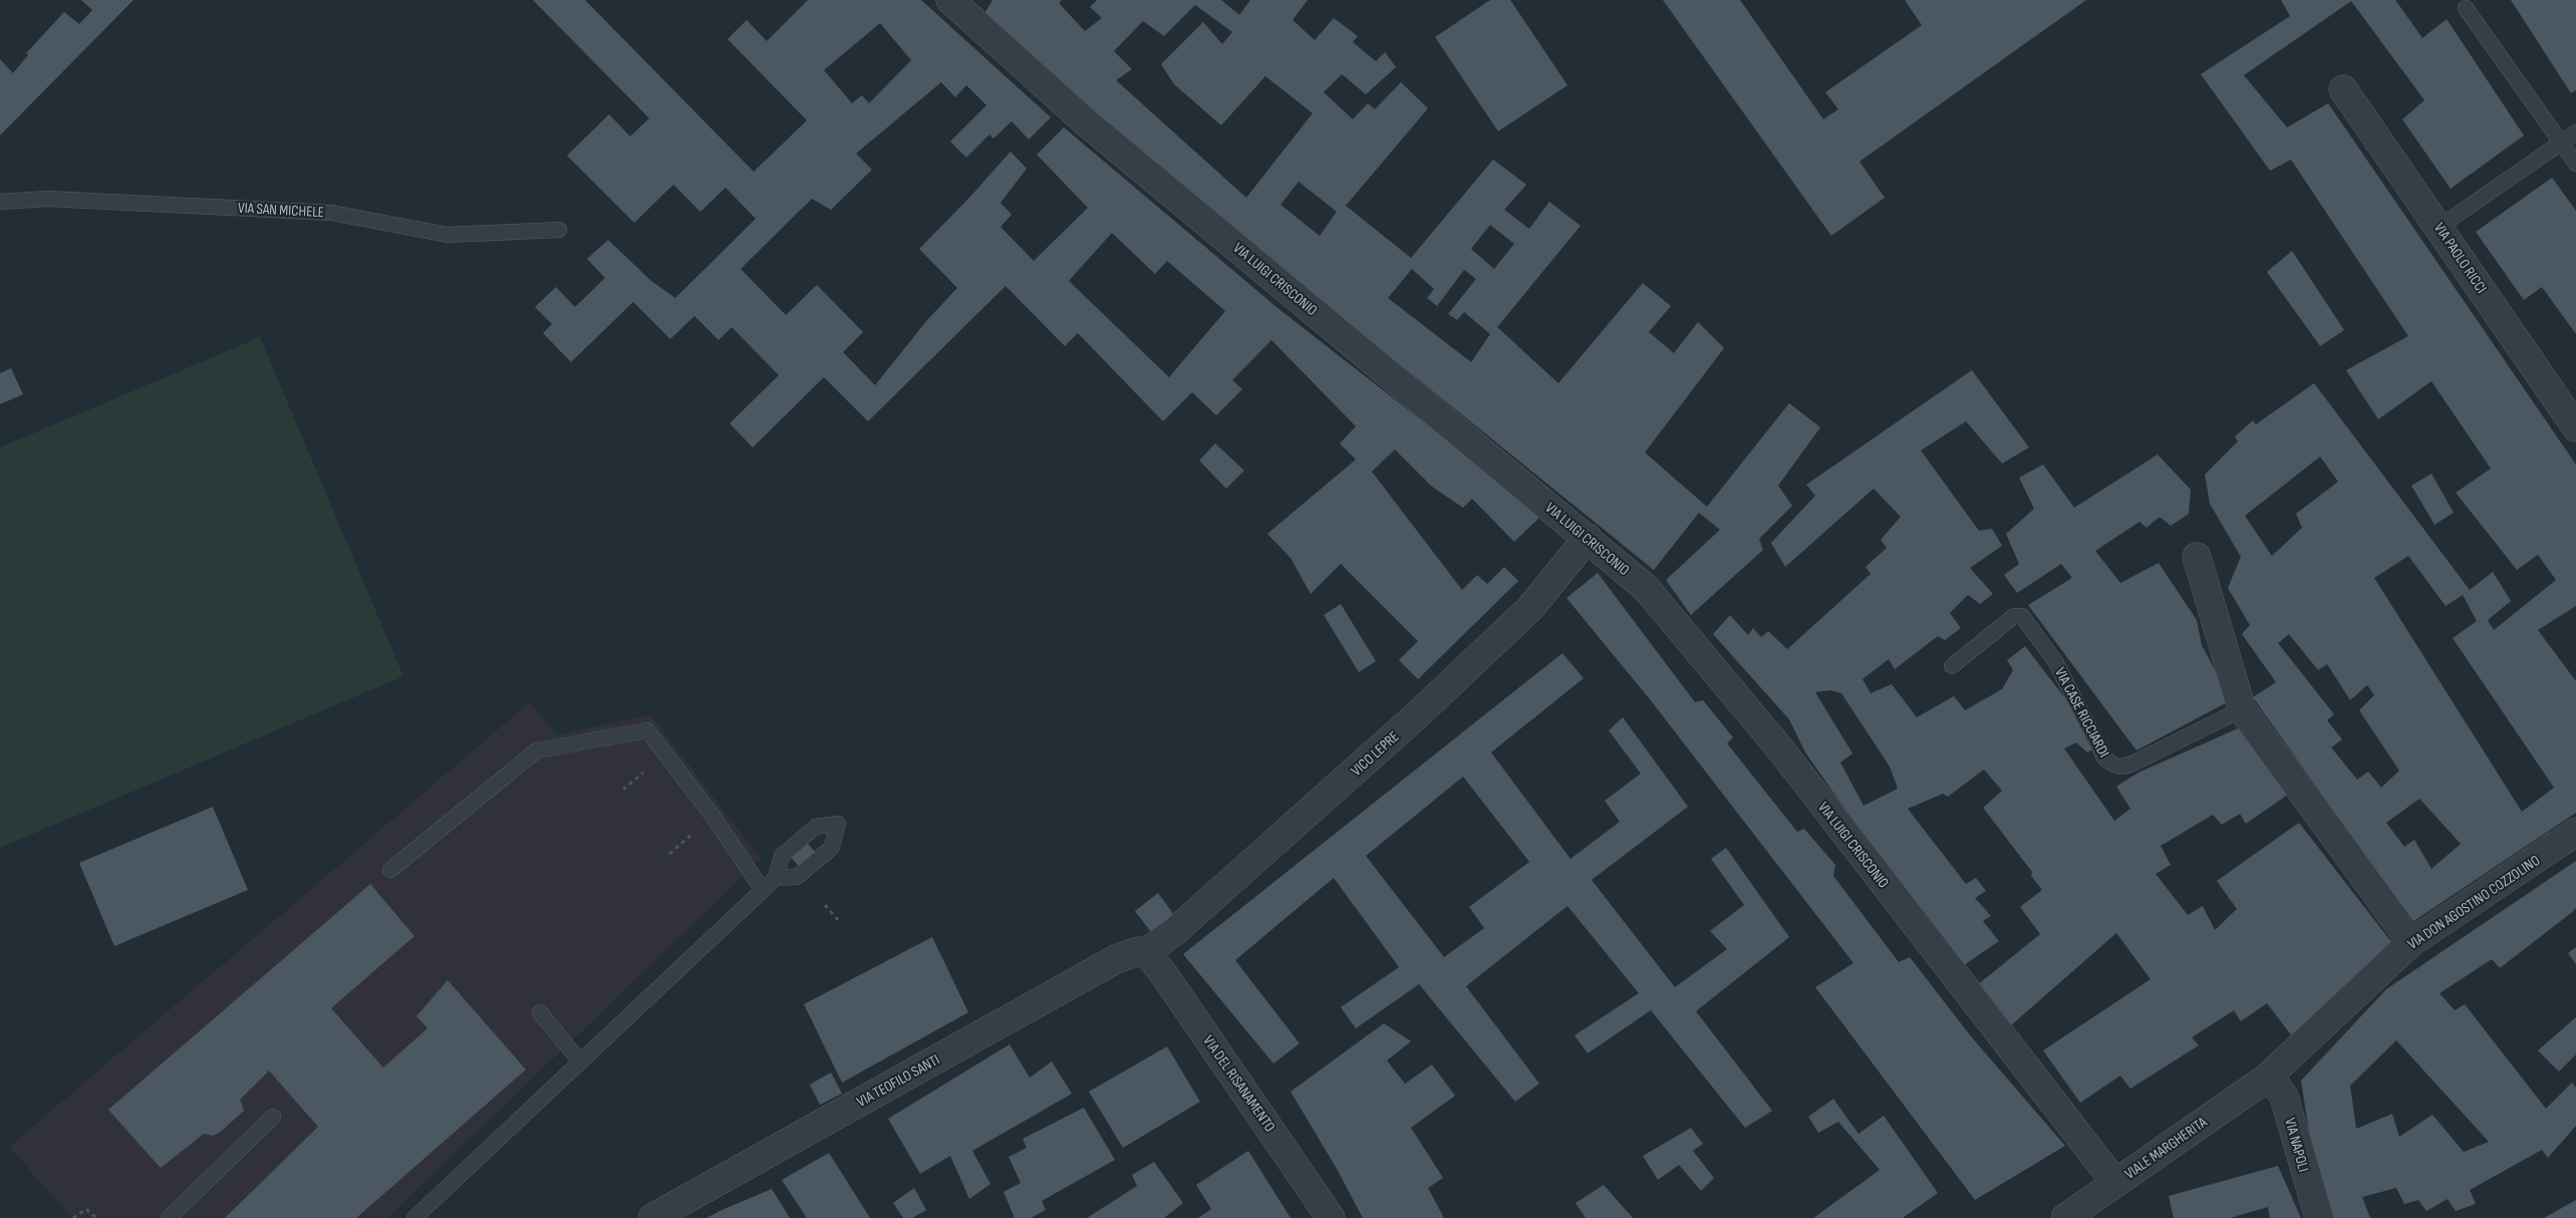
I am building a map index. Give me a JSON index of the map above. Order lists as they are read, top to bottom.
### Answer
{
  "streets": {
    "street": [
      "VIA PAOLO RICCI",
      "VIA LUIGI CRISCONIO",
      "VICO LEPRE",
      "VIA DON AGOSTINO COZZOLINO",
      "VIA TEOFILO SANTI",
      "VIA DEL RISANAMENTO",
      "VIA NAPOLI",
      "VIALE MARGHERITA"
    ],
    "lane": ["VIA SAN MICHELE", "VIA CASE RICCIARDI"]
  },
  "crossings": [
    ["VIA LUIGI CRISCONIO", "VICO LEPRE"],
    ["VIA LUIGI CRISCONIO", "VIALE MARGHERITA"],
    ["VICO LEPRE", "VIA TEOFILO SANTI"],
    ["VICO LEPRE", "VIA DEL RISANAMENTO"],
    ["VIA DON AGOSTINO COZZOLINO", "VIA NAPOLI"],
    ["VIA DON AGOSTINO COZZOLINO", "VIALE MARGHERITA"],
    ["VIA TEOFILO SANTI", "VIA DEL RISANAMENTO"],
    ["VIA NAPOLI", "VIALE MARGHERITA"]
  ]
}
